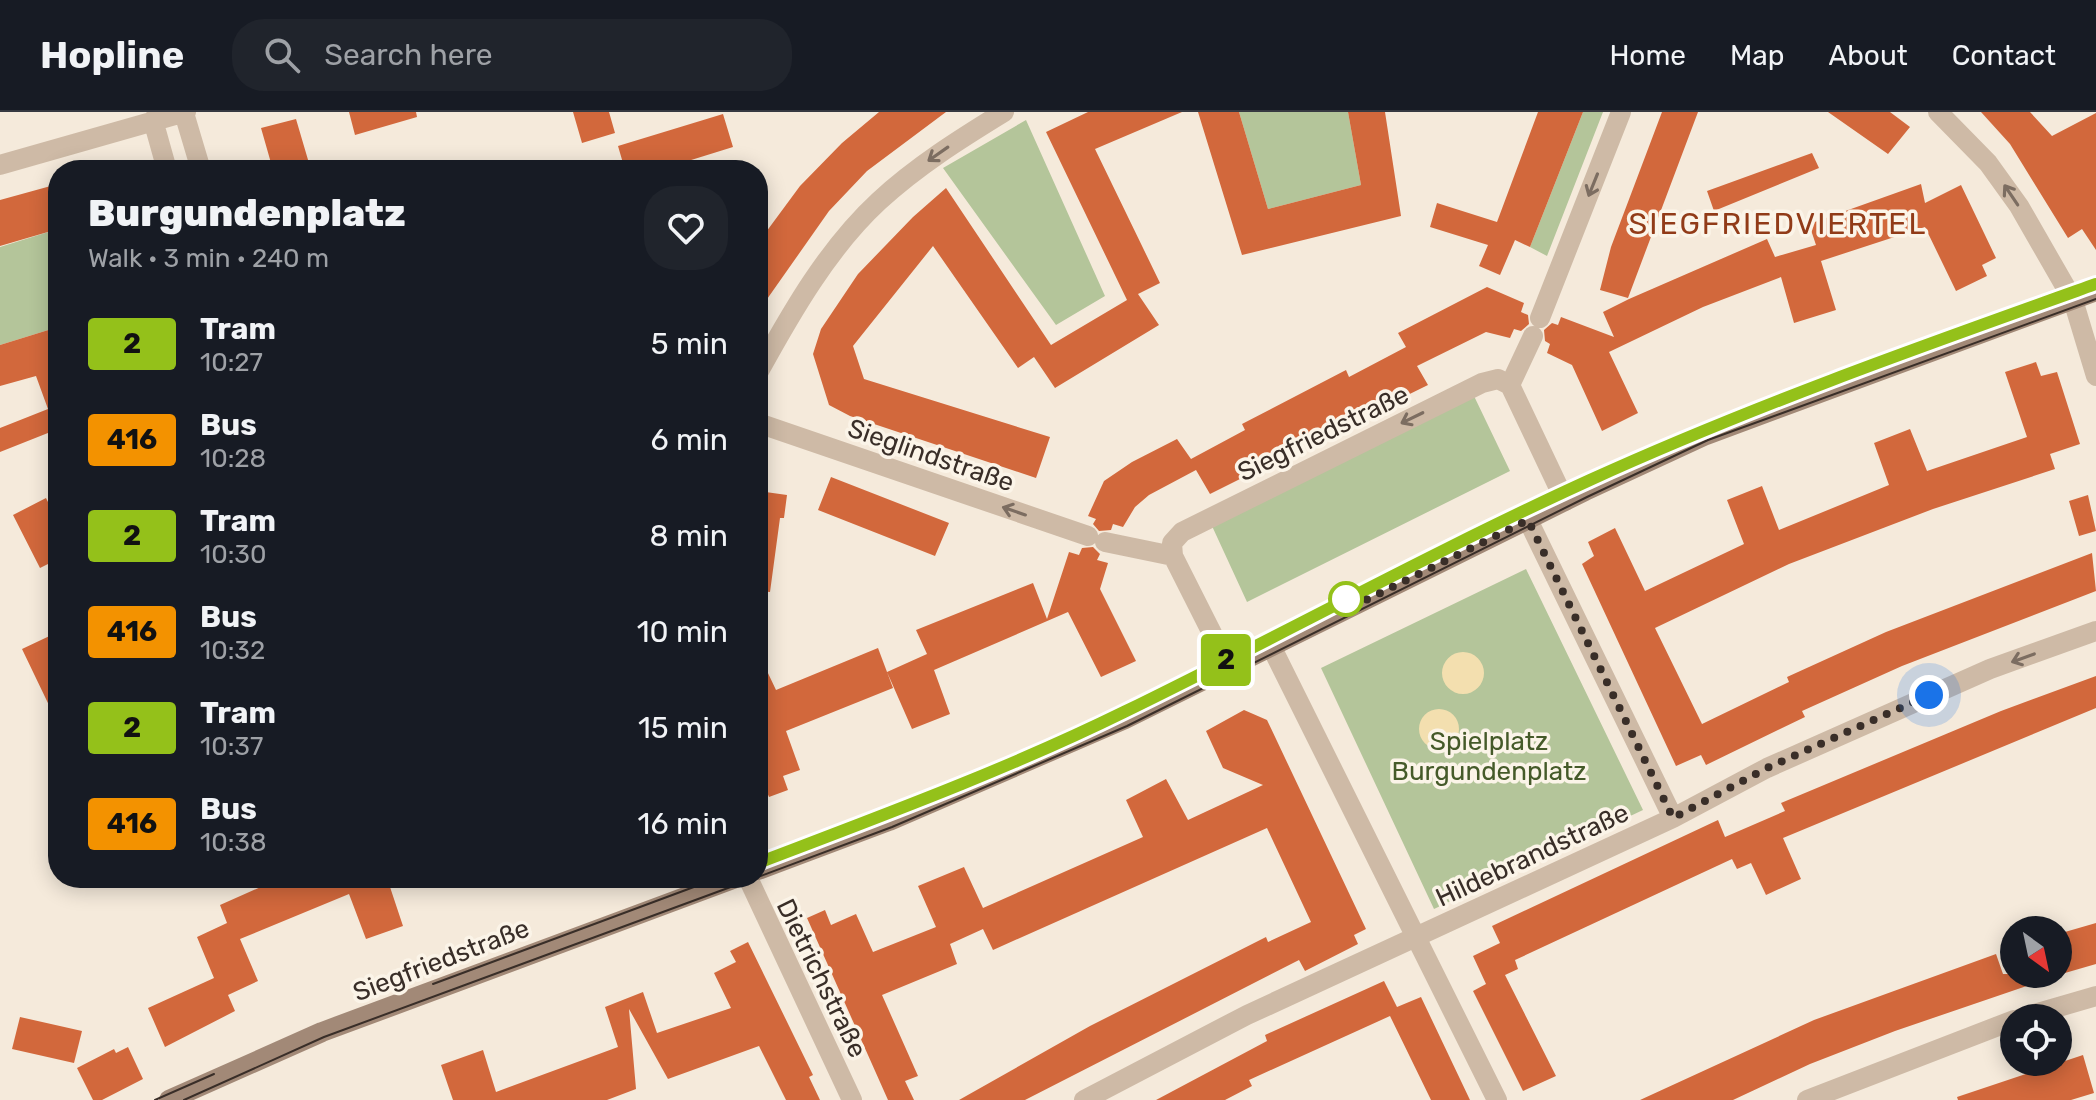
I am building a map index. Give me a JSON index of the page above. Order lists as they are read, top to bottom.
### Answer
{
  "streets": {
    "street": [
      "Siegfriedstraße",
      "Sieglindstraße",
      "Hildebrandstraße",
      "Dietrichstraße"
    ]
  },
  "crossings": [
    ["Siegfriedstraße", "Sieglindstraße"]
  ],
  "one_way": ["Sieglindstraße", "Hildebrandstraße"],
  "districts": ["SIEGFRIEDVIERTEL"],
  "parks": ["Spielplatz Burgundenplatz"],
  "lines": ["tram line 2"],
  "north": "bottom right",
  "page": {
    "header": "Hopline",
    "search": "Search here",
    "nav": [
      "Home",
      "Map",
      "About",
      "Contact"
    ],
    "on_map": "2",
    "heading": ["Burgundenplatz", "Walk · 3 min · 240 m"],
    "list": [
      {
        "mark": "2",
        "name": "Tram",
        "note": "10:27",
        "value": "5 min"
      },
      {
        "mark": "416",
        "name": "Bus",
        "note": "10:28",
        "value": "6 min"
      },
      {
        "mark": "2",
        "name": "Tram",
        "note": "10:30",
        "value": "8 min"
      },
      {
        "mark": "416",
        "name": "Bus",
        "note": "10:32",
        "value": "10 min"
      },
      {
        "mark": "2",
        "name": "Tram",
        "note": "10:37",
        "value": "15 min"
      },
      {
        "mark": "416",
        "name": "Bus",
        "note": "10:38",
        "value": "16 min"
      }
    ]
  }
}
